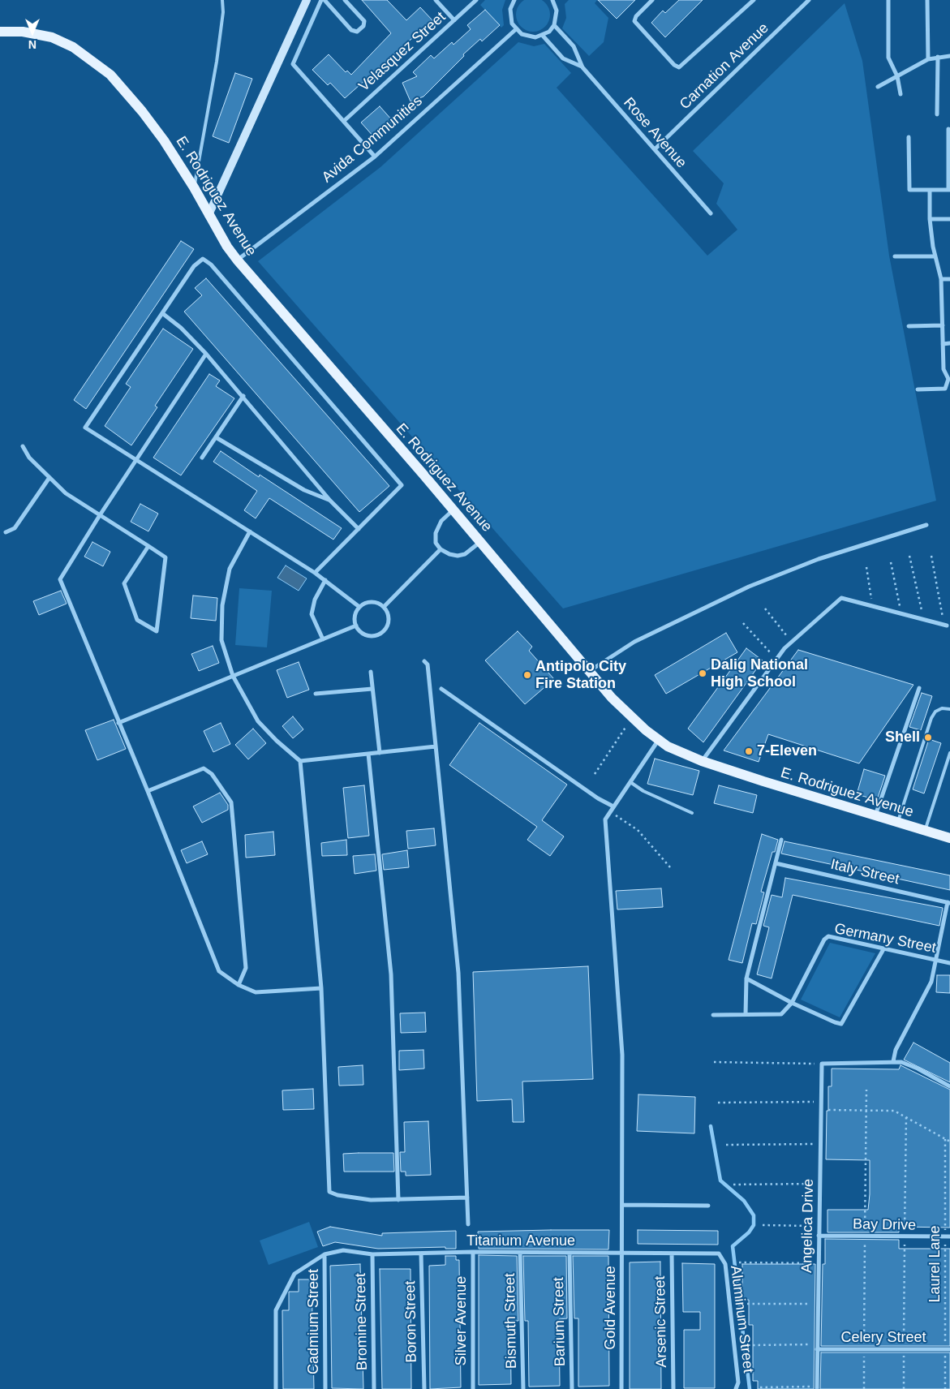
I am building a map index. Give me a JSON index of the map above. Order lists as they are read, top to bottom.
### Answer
{
  "streets": {
    "main road": ["E. Rodriguez Avenue"],
    "street": [
      "Velasquez Street",
      "Carnation Avenue",
      "Rose Avenue",
      "Avida Communities",
      "Italy Street",
      "Germany Street",
      "Bay Drive",
      "Angelica Drive",
      "Titanium Avenue",
      "Gold Avenue",
      "Aluminum Street",
      "Silver Avenue",
      "Bismuth Street",
      "Cadmium Street",
      "Bromine Street",
      "Boron Street",
      "Barium Street",
      "Arsenic Street",
      "Celery Street"
    ],
    "path": ["Laurel Lane"]
  },
  "crossings": [
    ["Carnation Avenue", "Rose Avenue"],
    ["Avida Communities", "E. Rodriguez Avenue"],
    ["E. Rodriguez Avenue", "Gold Avenue"],
    ["Bay Drive", "Angelica Drive"],
    ["Bay Drive", "Laurel Lane"],
    ["Angelica Drive", "Celery Street"],
    ["Titanium Avenue", "Gold Avenue"],
    ["Titanium Avenue", "Aluminum Street"],
    ["Titanium Avenue", "Silver Avenue"],
    ["Titanium Avenue", "Bismuth Street"],
    ["Titanium Avenue", "Cadmium Street"],
    ["Titanium Avenue", "Bromine Street"],
    ["Titanium Avenue", "Boron Street"],
    ["Titanium Avenue", "Barium Street"],
    ["Titanium Avenue", "Arsenic Street"],
    ["Laurel Lane", "Celery Street"]
  ],
  "places": [
    "Dalig National High School",
    "Antipolo City Fire Station",
    "Shell",
    "7-Eleven"
  ],
  "north": "bottom"
}
